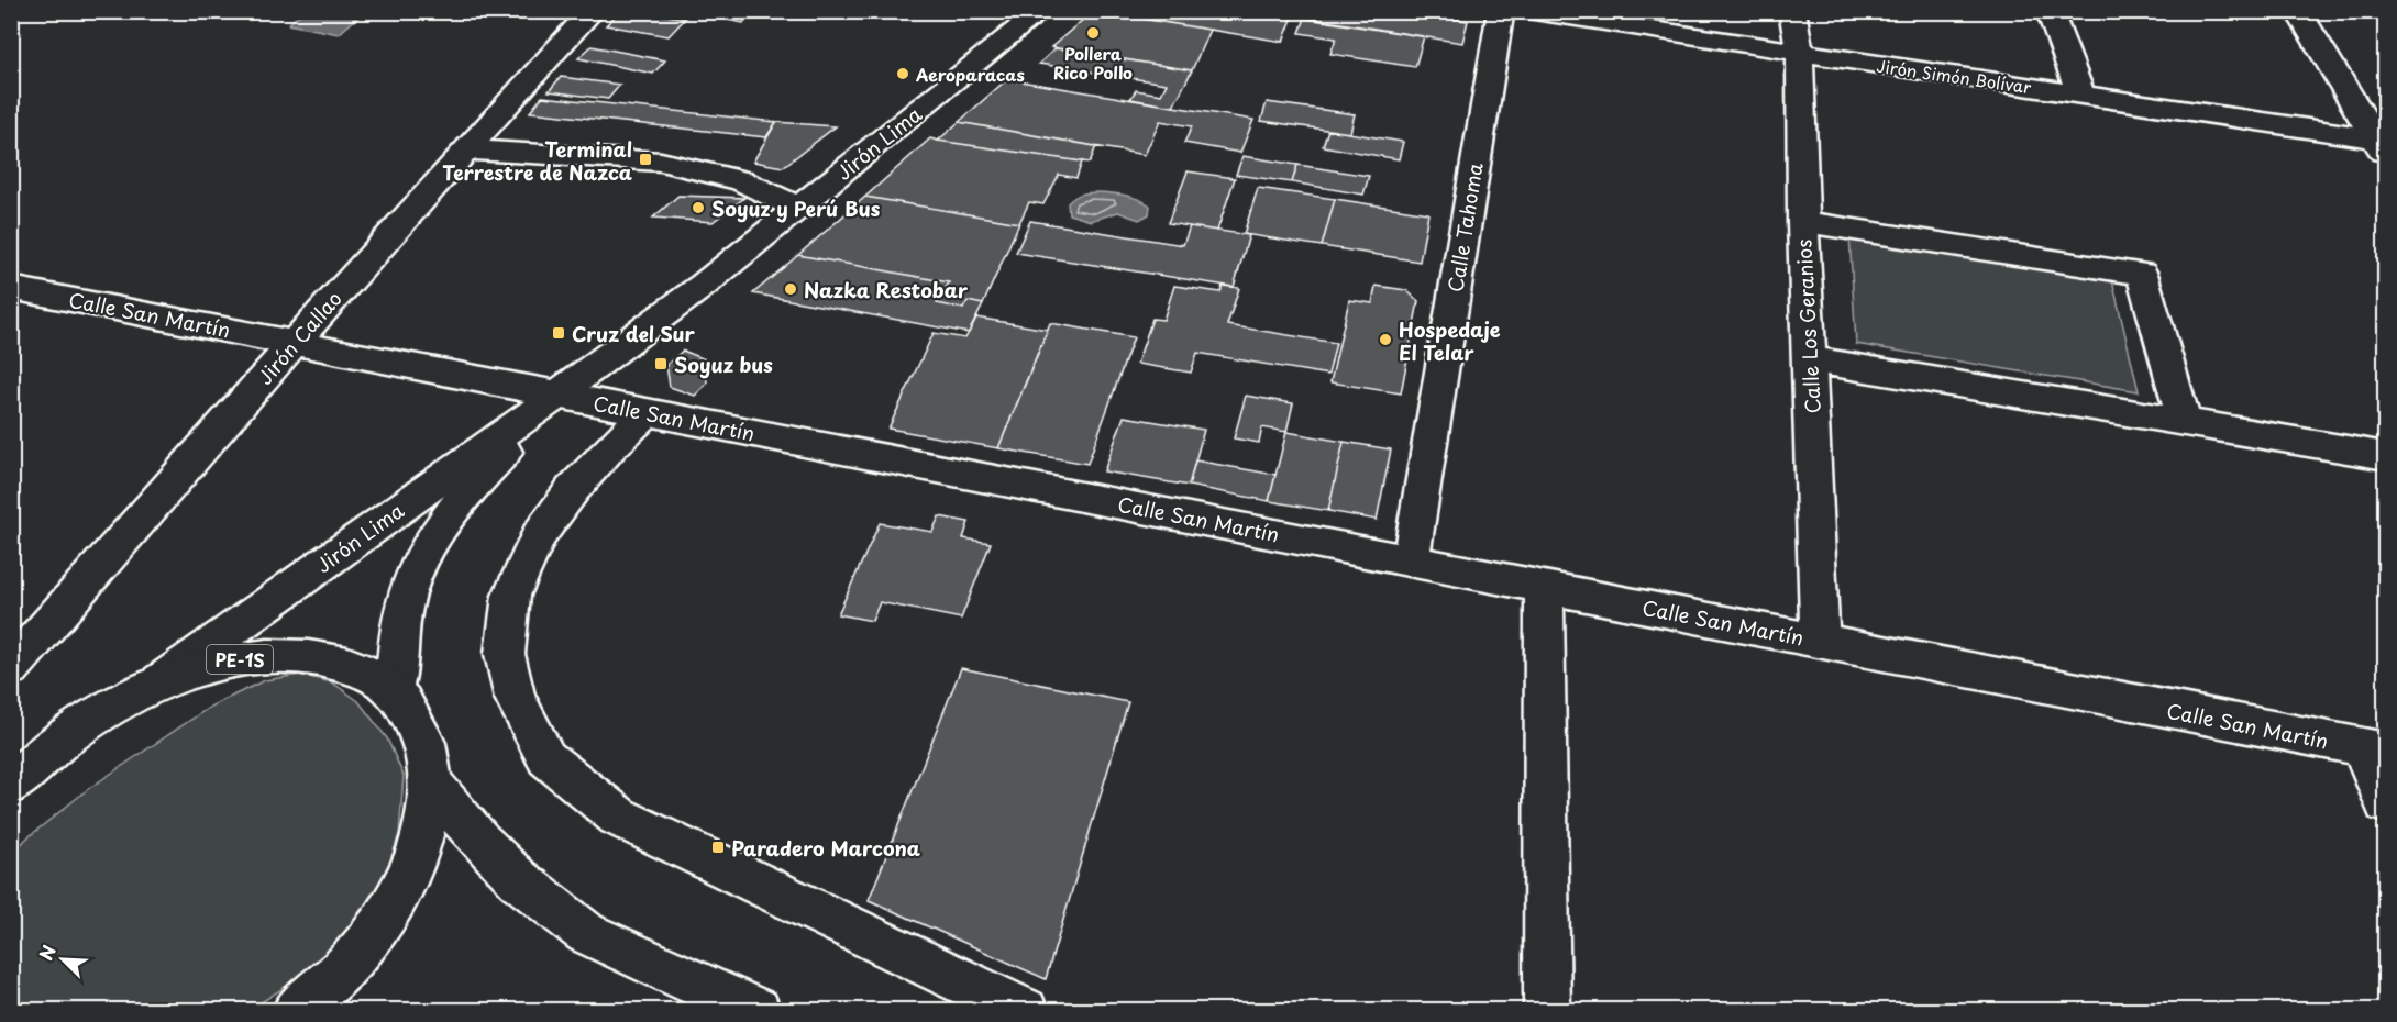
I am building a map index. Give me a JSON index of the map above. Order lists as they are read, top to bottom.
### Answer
{
  "streets": {
    "main road": [
      "Jirón Simón Bolívar",
      "Jirón Lima",
      "Calle Tahoma",
      "Calle San Martín",
      "Calle Los Geranios",
      "Jirón Callao",
      "PE-1S"
    ]
  },
  "crossings": [
    ["Jirón Simón Bolívar", "Calle Los Geranios"],
    ["Jirón Lima", "Calle San Martín"],
    ["Jirón Lima", "PE-1S"],
    ["Calle Tahoma", "Calle San Martín"],
    ["Calle San Martín", "Calle Los Geranios"],
    ["Calle San Martín", "Jirón Callao"]
  ],
  "places": {
    "other": [
      "Pollera Rico Pollo",
      "Aeroparacas",
      "Soyuz y Perú Bus",
      "Nazka Restobar",
      "Hospedaje El Telar"
    ],
    "transit": [
      "Terminal Terrestre de Nazca",
      "Cruz del Sur",
      "Soyuz bus",
      "Paradero Marcona"
    ]
  },
  "north": "top left"
}
